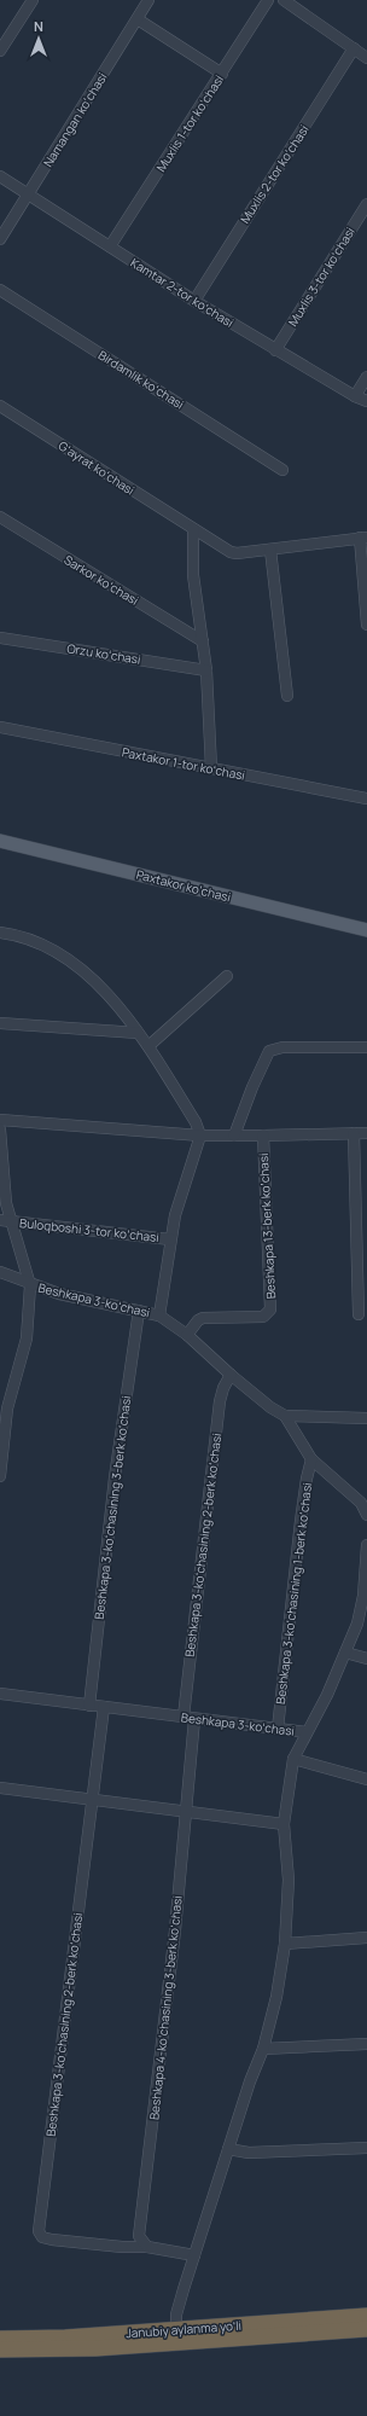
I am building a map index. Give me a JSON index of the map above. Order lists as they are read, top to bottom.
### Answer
{
  "streets": {
    "highway": ["Janubiy aylanma yoʻli"],
    "main road": ["Paxtakor koʻchasi"],
    "street": [
      "Namangan koʻchasi",
      "Muxlis 1-tor koʻchasi",
      "Muxlis 2-tor koʻchasi",
      "Muxlis 3-tor koʻchasi",
      "Kamtar 2-tor koʻchasi",
      "Birdamlik koʻchasi",
      "Gʻayrat koʻchasi",
      "Sarkor koʻchasi",
      "Orzu koʻchasi",
      "Paxtakor 1-tor koʻchasi",
      "Beshkapa 13-berk koʼchasi",
      "Buloqboshi 3-tor koʻchasi",
      "Beshkapa 3-koʻchasi",
      "Beshkapa 3-koʻchasining 3-berk koʻchasi",
      "Beshkapa 3-koʻchasining 2-berk koʻchasi",
      "Beshkapa 3-koʻchasining 1-berk koʻchasi",
      "Beshkapa 4-koʻchasining 3-berk koʻchasi"
    ]
  },
  "crossings": [
    ["Namangan koʻchasi", "Kamtar 2-tor koʻchasi"],
    ["Muxlis 1-tor koʻchasi", "Kamtar 2-tor koʻchasi"],
    ["Muxlis 2-tor koʻchasi", "Kamtar 2-tor koʻchasi"],
    ["Muxlis 3-tor koʻchasi", "Kamtar 2-tor koʻchasi"],
    ["Beshkapa 13-berk koʼchasi", "Beshkapa 3-koʻchasi"],
    ["Beshkapa 3-koʻchasi", "Beshkapa 3-koʻchasining 3-berk koʻchasi"],
    ["Beshkapa 3-koʻchasi", "Beshkapa 3-koʻchasining 2-berk koʻchasi"],
    ["Beshkapa 3-koʻchasi", "Beshkapa 3-koʻchasining 1-berk koʻchasi"],
    ["Beshkapa 3-koʻchasi", "Beshkapa 4-koʻchasining 3-berk koʻchasi"],
    ["Beshkapa 3-koʻchasining 2-berk koʻchasi", "Beshkapa 4-koʻchasining 3-berk koʻchasi"]
  ],
  "north": "top"
}
